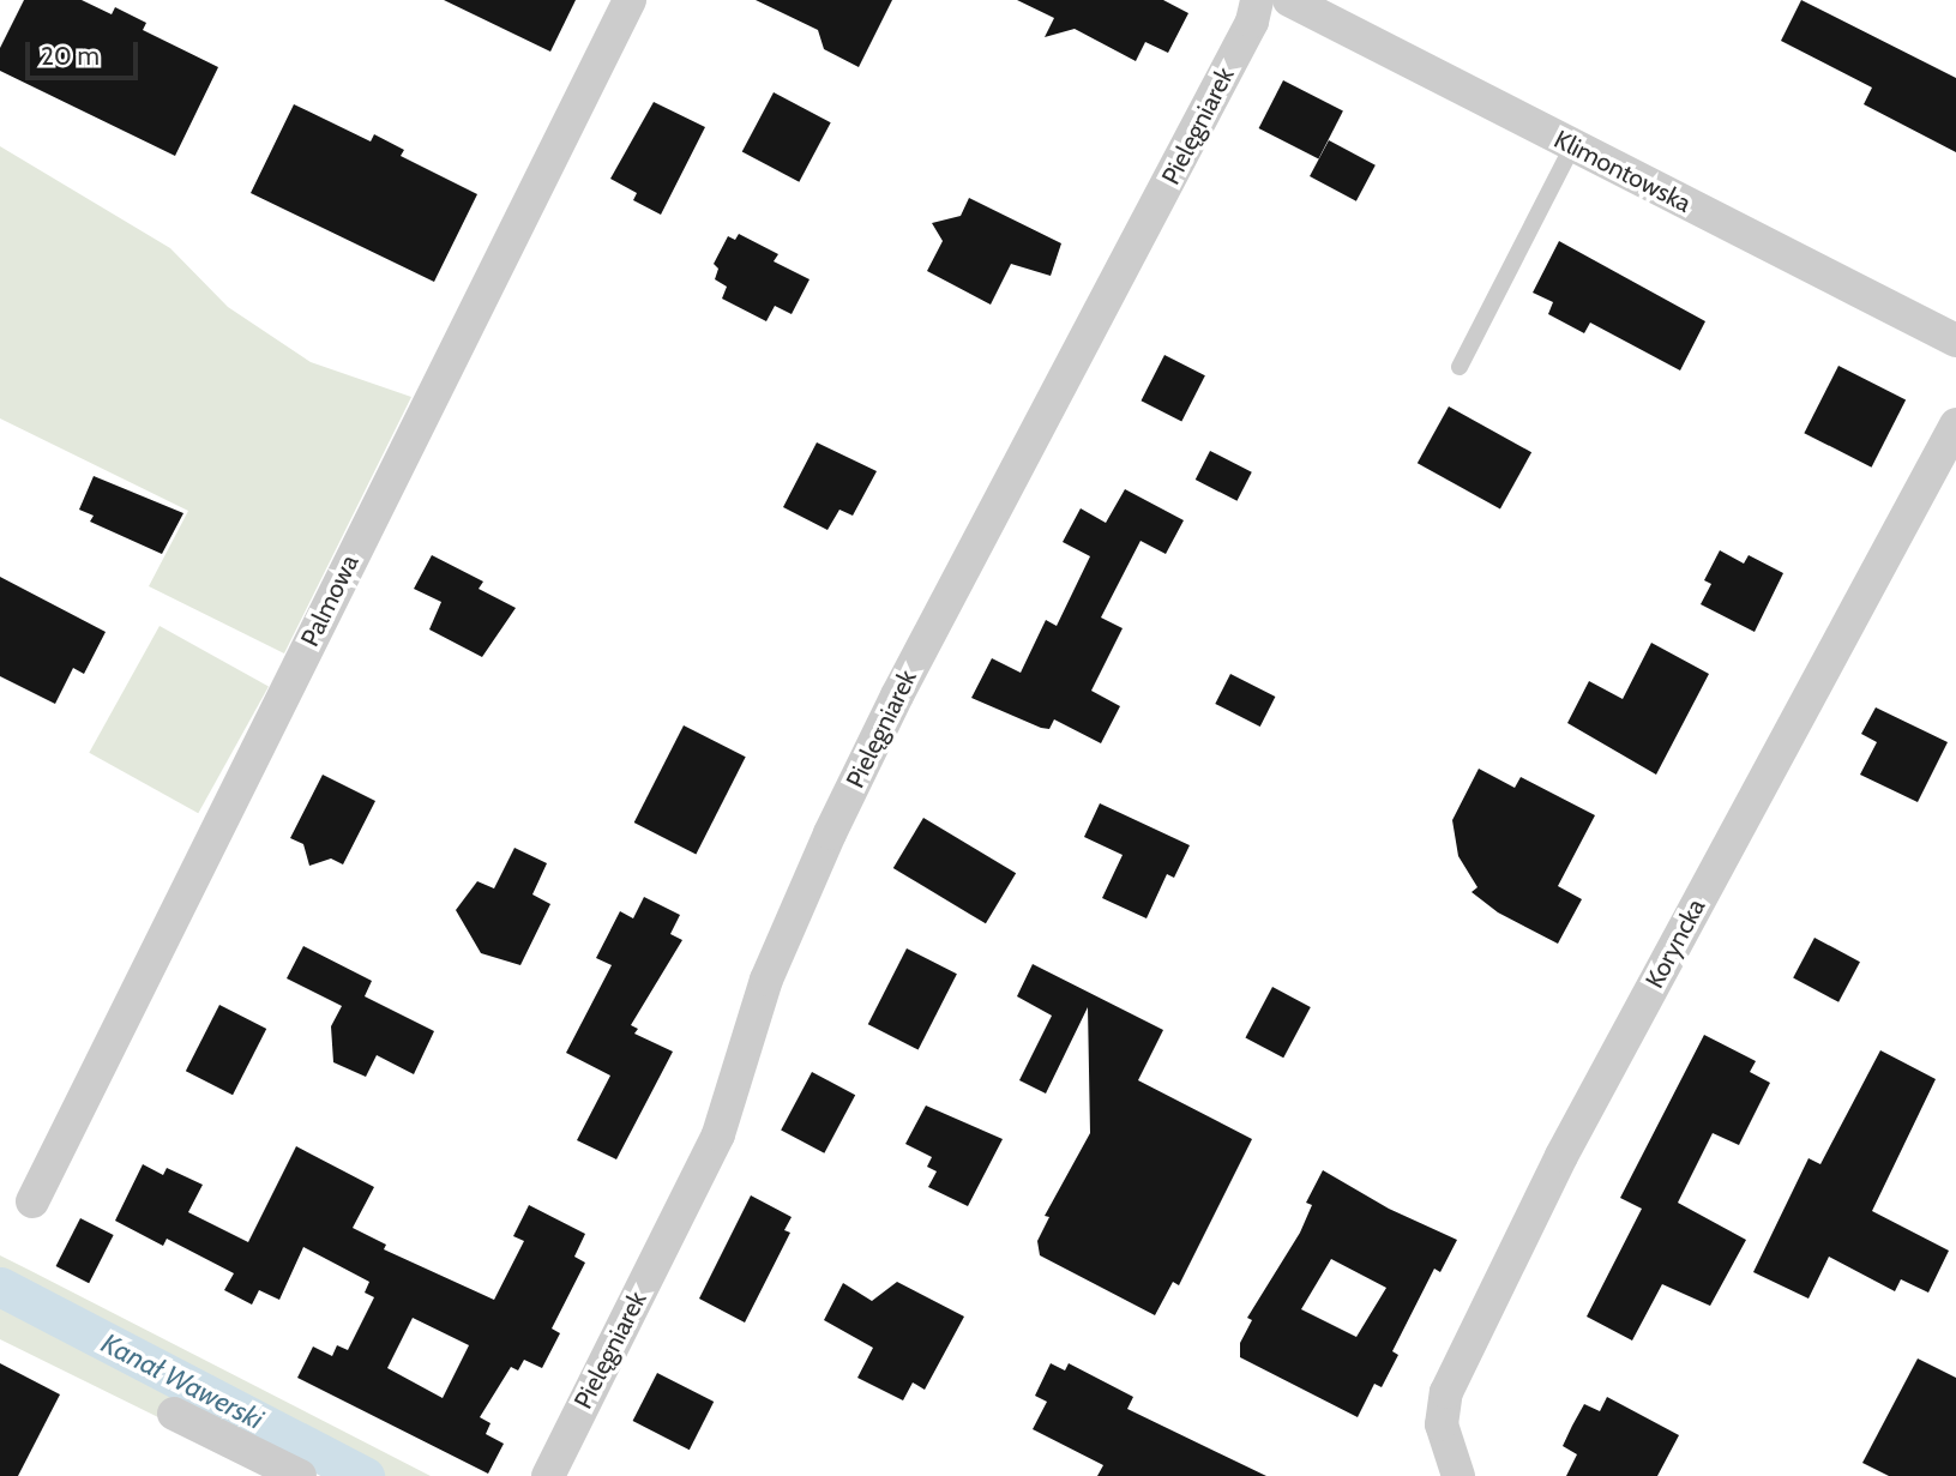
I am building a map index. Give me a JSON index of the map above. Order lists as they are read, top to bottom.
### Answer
{
  "streets": {
    "street": [
      "Pielęgniarek",
      "Klimontowska",
      "Palmowa",
      "Koryncka"
    ]
  },
  "water": ["Kanał Wawerski"],
  "scale_bar": "20 m"
}
